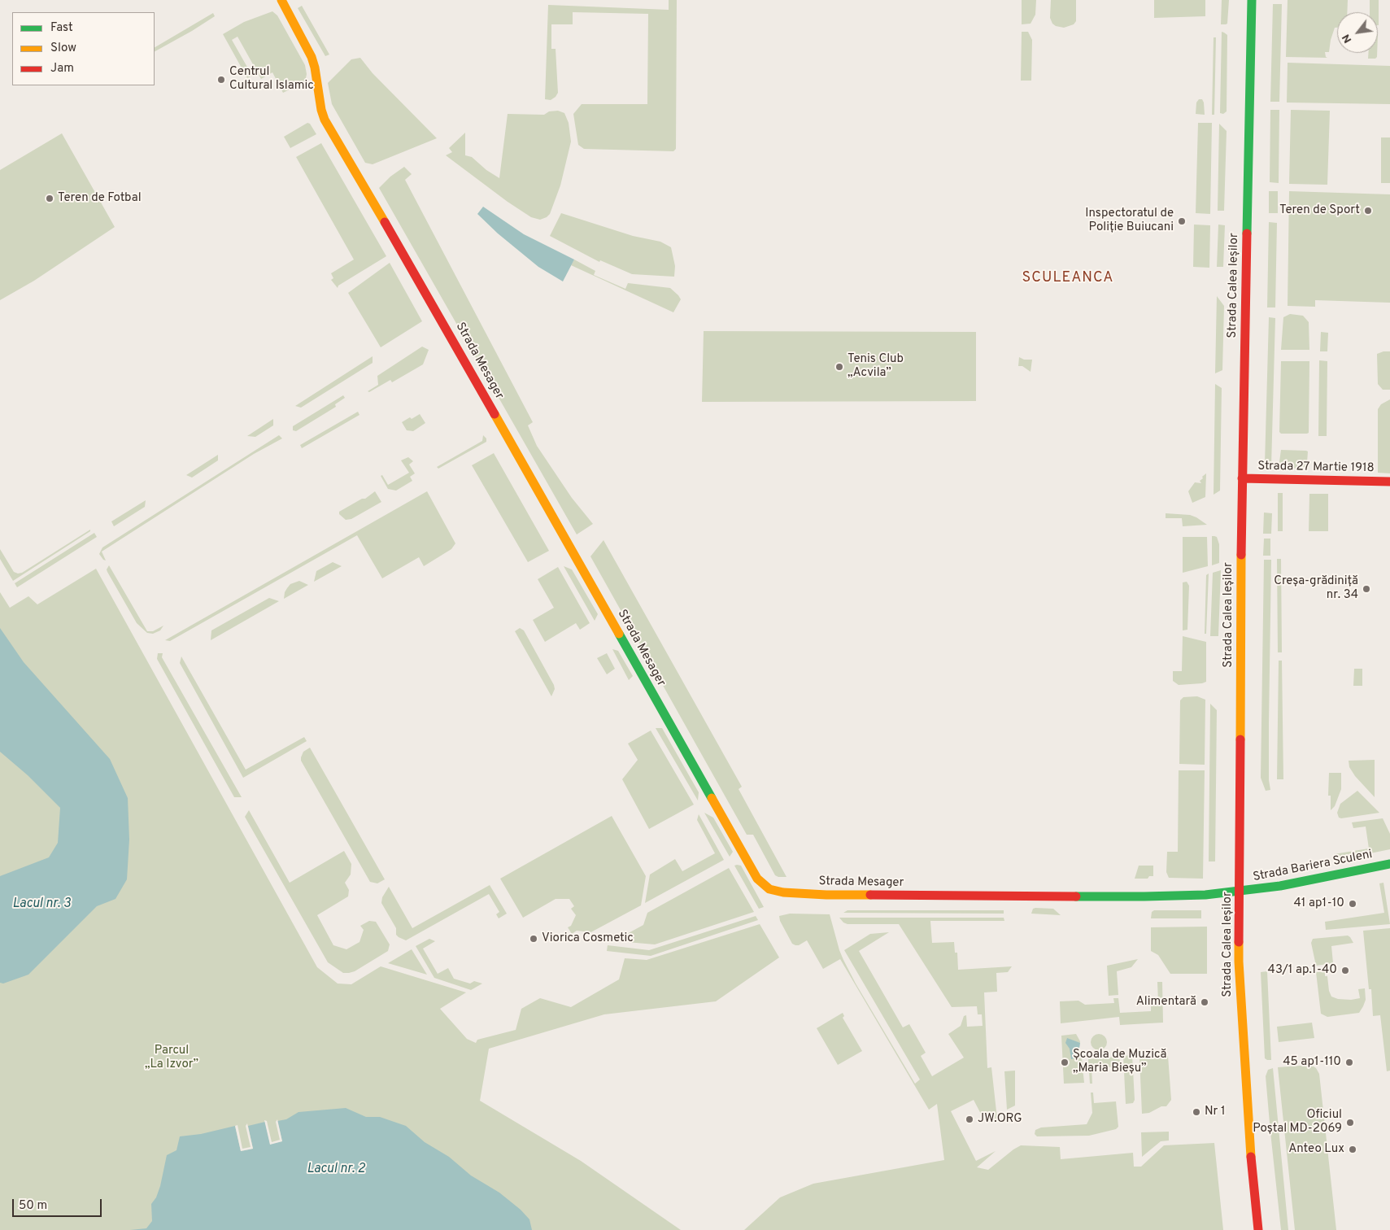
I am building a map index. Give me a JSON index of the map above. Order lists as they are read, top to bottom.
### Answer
{
  "streets": {
    "main road": [
      "Strada Calea Ieșilor",
      "Strada Mesager",
      "Strada 27 Martie 1918",
      "Strada Bariera Sculeni"
    ]
  },
  "crossings": [
    ["Strada Calea Ieșilor", "Strada Mesager"],
    ["Strada Calea Ieșilor", "Strada 27 Martie 1918"],
    ["Strada Calea Ieșilor", "Strada Bariera Sculeni"],
    ["Strada Mesager", "Strada Bariera Sculeni"]
  ],
  "districts": ["SCULEANCA"],
  "water": ["Lacul nr. 3", "Lacul nr. 2"],
  "parks": ["Parcul „La Izvor”"],
  "places": [
    "Centrul Cultural Islamic",
    "Teren de Fotbal",
    "Teren de Sport",
    "Inspectoratul de Poliție Buiucani",
    "Tenis Club „Acvila”",
    "Creșa-grădiniță nr. 34",
    "41 ap1-10",
    "Viorica Cosmetic",
    "43/1 ap.1-40",
    "Alimentară",
    "Școala de Muzică „Maria Bieșu”",
    "45 ap1-110",
    "Nr 1",
    "JW.ORG",
    "Oficiul Poștal MD-2069",
    "Anteo Lux"
  ],
  "legend": ["Fast", "Slow", "Jam"],
  "scale_bar": "50 m",
  "north": "bottom left"
}
